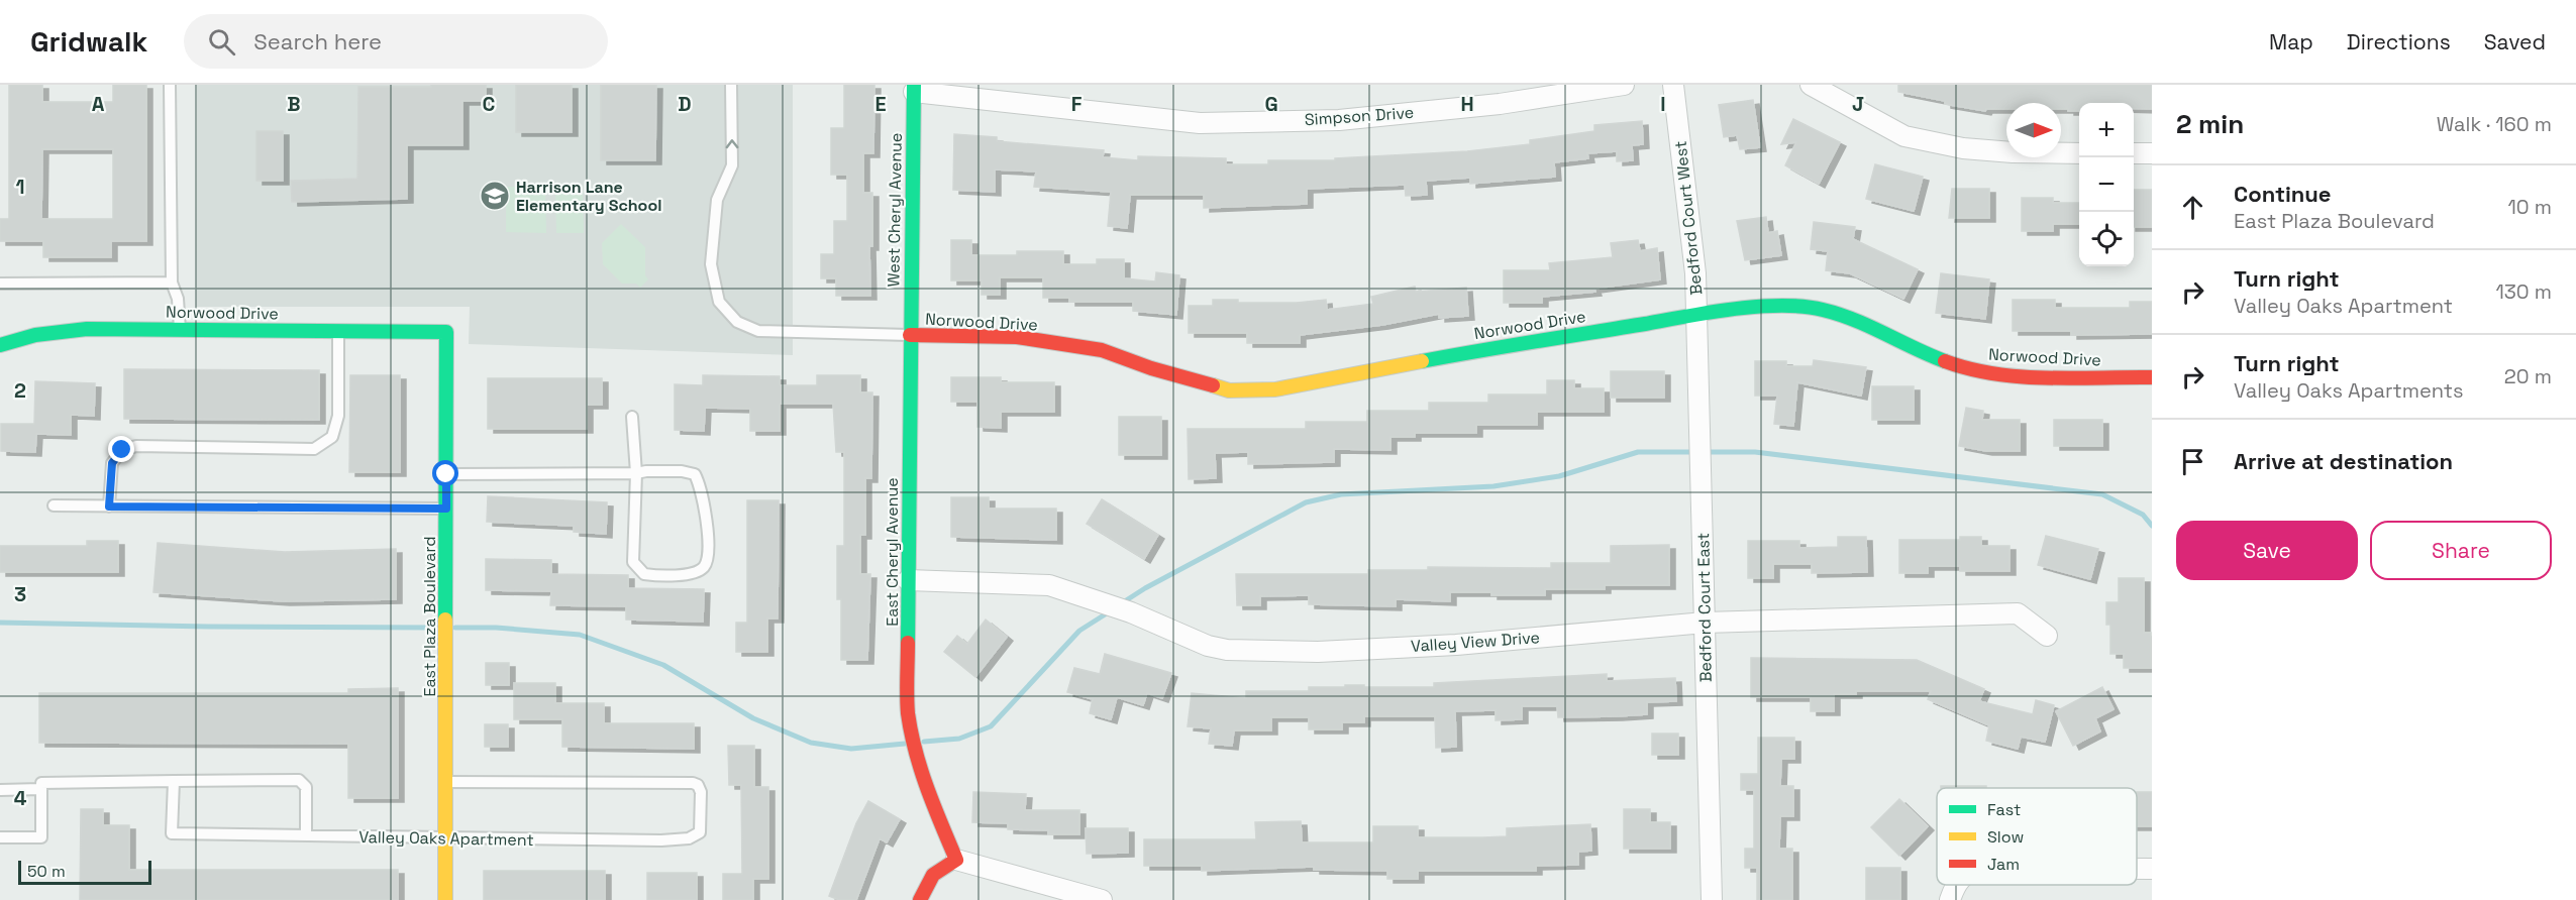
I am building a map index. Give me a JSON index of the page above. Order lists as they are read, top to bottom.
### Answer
{
  "streets": {
    "street": [
      "Simpson Drive",
      "West Cheryl Avenue",
      "Bedford Court West",
      "Norwood Drive",
      "East Cheryl Avenue",
      "Bedford Court East",
      "East Plaza Boulevard",
      "Valley View Drive"
    ],
    "lane": ["Valley Oaks Apartment"]
  },
  "crossings": [
    ["Simpson Drive", "West Cheryl Avenue"],
    ["West Cheryl Avenue", "Norwood Drive"],
    ["West Cheryl Avenue", "East Cheryl Avenue"],
    ["Bedford Court West", "Norwood Drive"],
    ["Bedford Court West", "Bedford Court East"],
    ["Norwood Drive", "East Cheryl Avenue"],
    ["Norwood Drive", "Bedford Court East"],
    ["Norwood Drive", "East Plaza Boulevard"],
    ["East Cheryl Avenue", "Valley View Drive"],
    ["Bedford Court East", "Valley View Drive"],
    ["East Plaza Boulevard", "Valley Oaks Apartment"]
  ],
  "places": {
    "school or university": ["Harrison Lane Elementary School"]
  },
  "legend": ["Fast", "Slow", "Jam"],
  "scale_bar": "50 m",
  "north": "right",
  "page": {
    "header": "Gridwalk",
    "search": "Search here",
    "nav": ["Map", "Directions", "Saved"],
    "heading": ["2 min", "Walk · 160 m"],
    "map_buttons": ["+", "−"],
    "list": [
      ["Continue", "East Plaza Boulevard", "10 m"],
      ["Turn right", "Valley Oaks Apartment", "130 m"],
      ["Turn right", "Valley Oaks Apartments", "20 m"],
      "Arrive at destination"
    ],
    "buttons": ["Save", "Share"],
    "scale": "50 m"
  },
  "grid": {
    "columns": [
      "A",
      "B",
      "C",
      "D",
      "E",
      "F",
      "G",
      "H",
      "I",
      "J"
    ],
    "rows": [
      "1",
      "2",
      "3",
      "4"
    ]
  }
}
